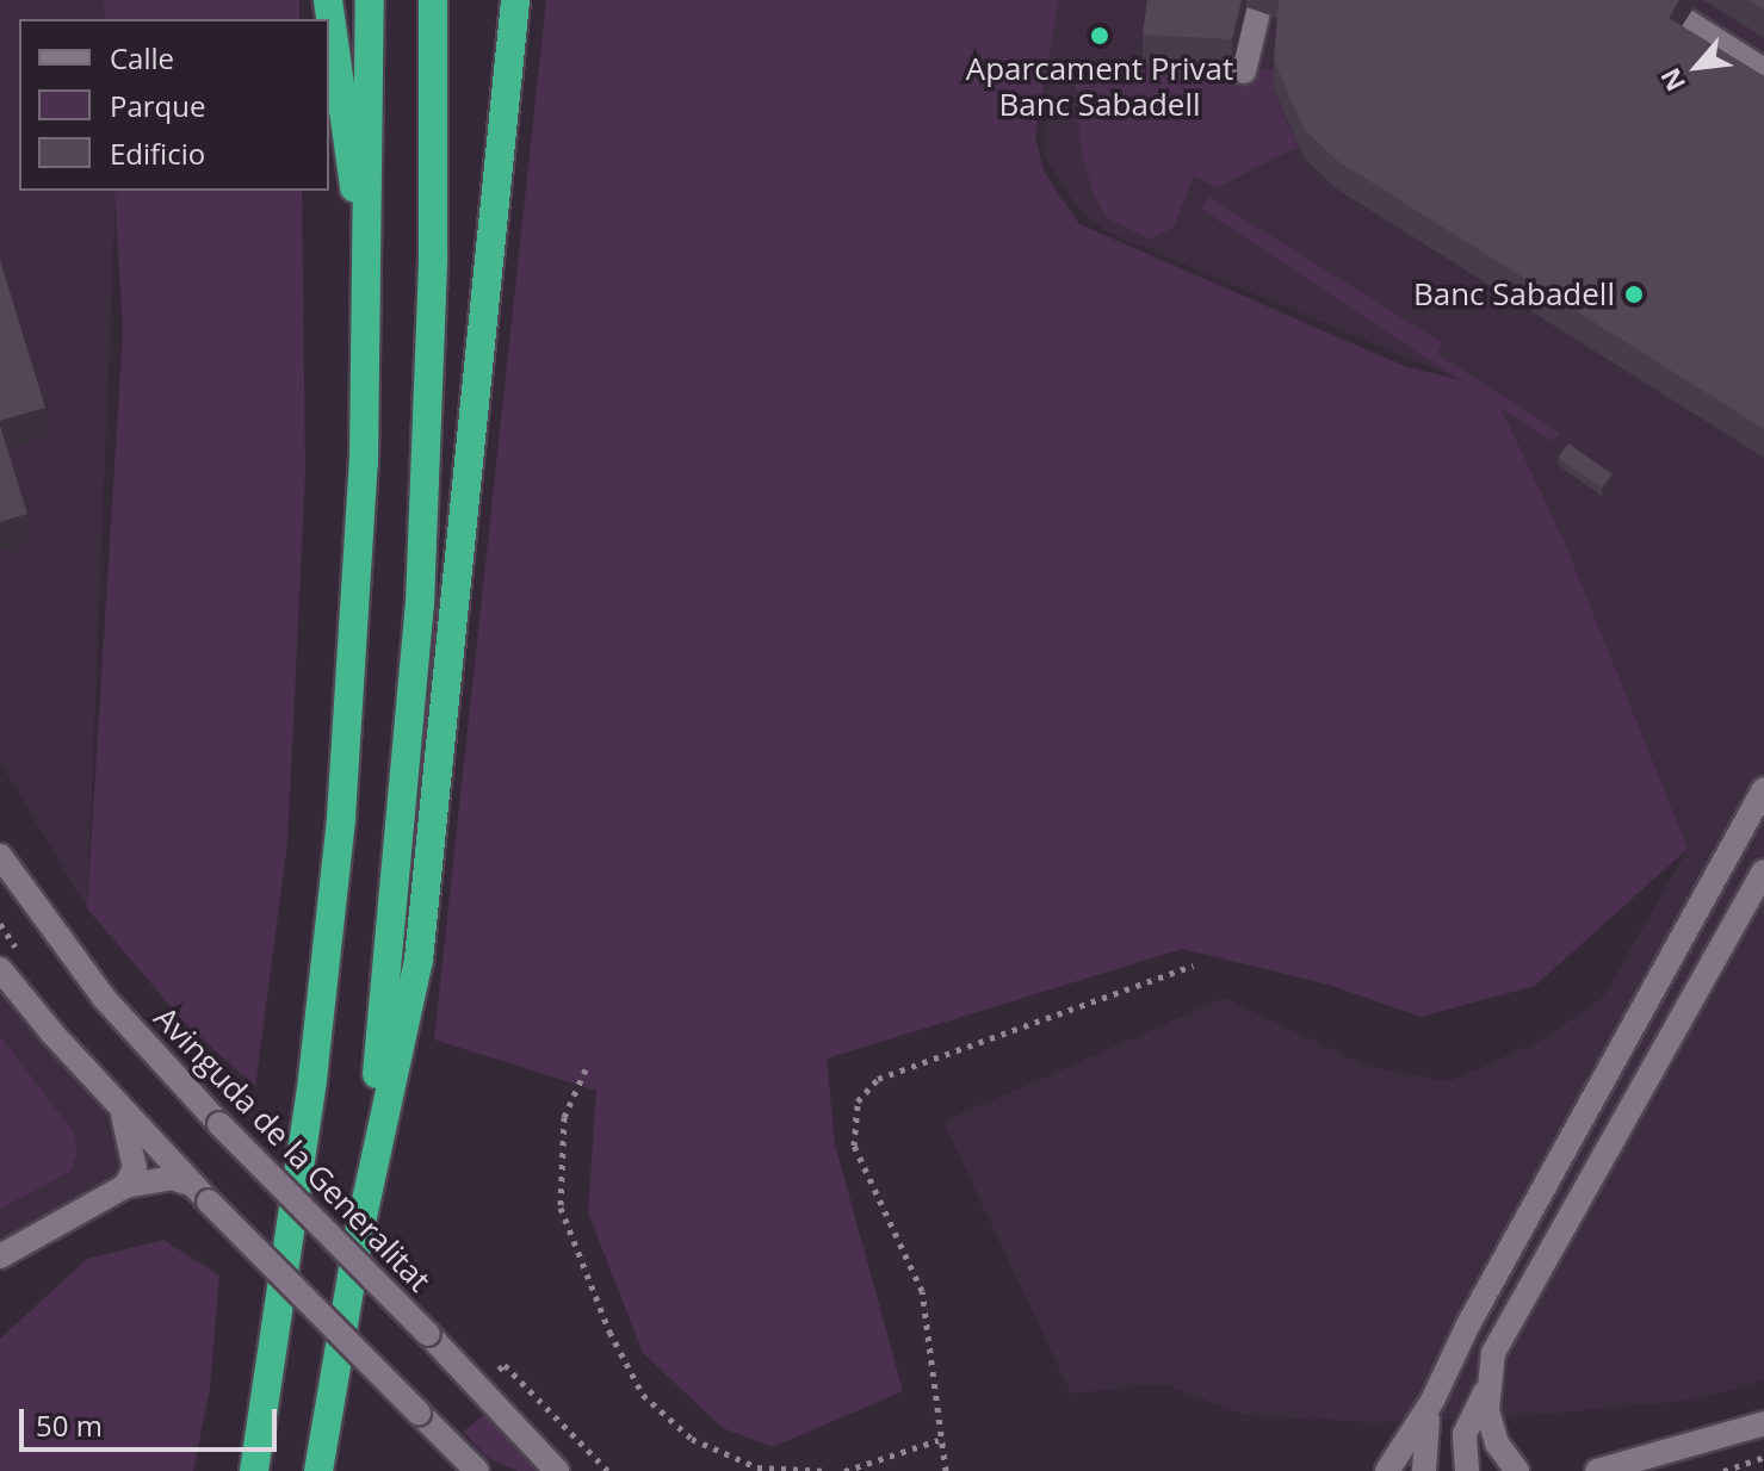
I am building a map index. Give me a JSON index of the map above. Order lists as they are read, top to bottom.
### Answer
{
  "streets": {
    "street": ["Avinguda de la Generalitat"]
  },
  "places": ["Aparcament Privat Banc Sabadell", "Banc Sabadell"],
  "legend": ["Calle", "Parque", "Edificio"],
  "scale_bar": "50 m",
  "north": "bottom left"
}
